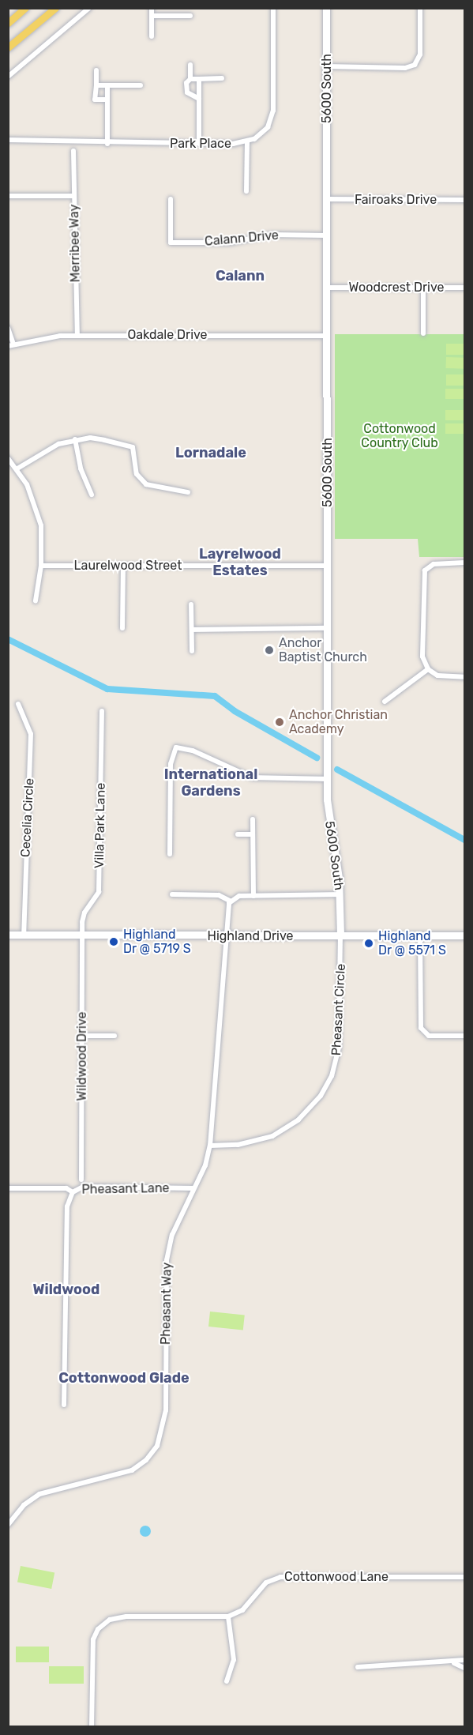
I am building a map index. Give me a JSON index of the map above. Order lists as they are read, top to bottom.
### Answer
{
  "streets": {
    "main road": ["5600 South", "Highland Drive"],
    "street": [
      "Park Place",
      "Fairoaks Drive",
      "Calann Drive",
      "Merribee Way",
      "Woodcrest Drive",
      "Oakdale Drive",
      "Laurelwood Street",
      "Cecelia Circle",
      "Villa Park Lane",
      "Pheasant Circle",
      "Wildwood Drive",
      "Pheasant Lane",
      "Pheasant Way",
      "Cottonwood Lane"
    ]
  },
  "crossings": [
    ["5600 South", "Fairoaks Drive"],
    ["5600 South", "Calann Drive"],
    ["5600 South", "Woodcrest Drive"],
    ["5600 South", "Oakdale Drive"],
    ["5600 South", "Laurelwood Street"],
    ["5600 South", "Highland Drive"],
    ["5600 South", "Pheasant Circle"],
    ["Merribee Way", "Oakdale Drive"],
    ["Cecelia Circle", "Highland Drive"],
    ["Villa Park Lane", "Highland Drive"],
    ["Villa Park Lane", "Wildwood Drive"],
    ["Highland Drive", "Pheasant Circle"],
    ["Highland Drive", "Wildwood Drive"],
    ["Highland Drive", "Pheasant Way"],
    ["Pheasant Circle", "Pheasant Way"],
    ["Pheasant Lane", "Pheasant Way"]
  ],
  "districts": [
    "Calann",
    "Lornadale",
    "Layrelwood Estates",
    "International Gardens",
    "Wildwood",
    "Cottonwood Glade"
  ],
  "parks": ["Cottonwood Country Club"],
  "places": [
    "Anchor Baptist Church",
    "Anchor Christian Academy",
    "Highland Dr @ 5719 S",
    "Highland Dr @ 5571 S"
  ]
}
